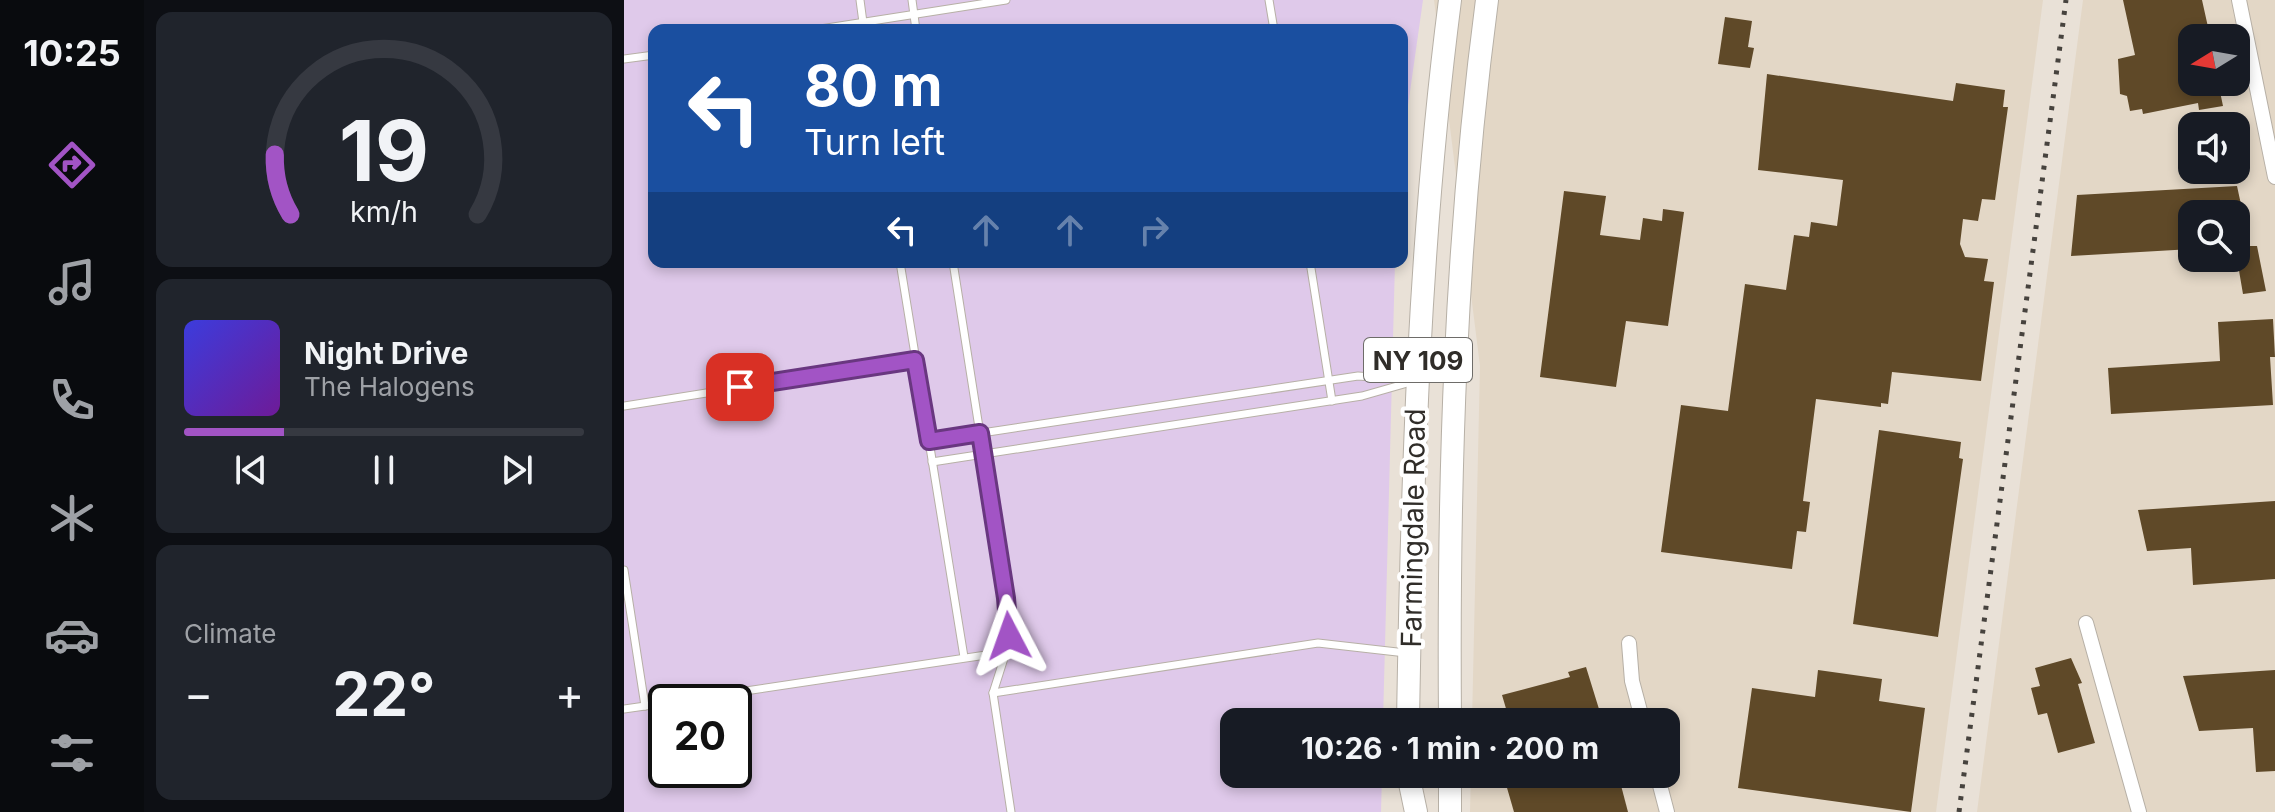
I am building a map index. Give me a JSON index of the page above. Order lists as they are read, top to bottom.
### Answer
{
  "streets": {
    "main road": ["NY 109", "Farmingdale Road"]
  },
  "north": "left",
  "page": {
    "tabs": "10:25",
    "turn": ["80 m", "Turn left"],
    "song": ["Night Drive", "The Halogens"],
    "tile": "Climate",
    "heat": ["−", "22°", "+"],
    "limit": "20",
    "trip": "10:26 · 1 min · 200 m",
    "gauge": ["19", "km/h"]
  }
}
